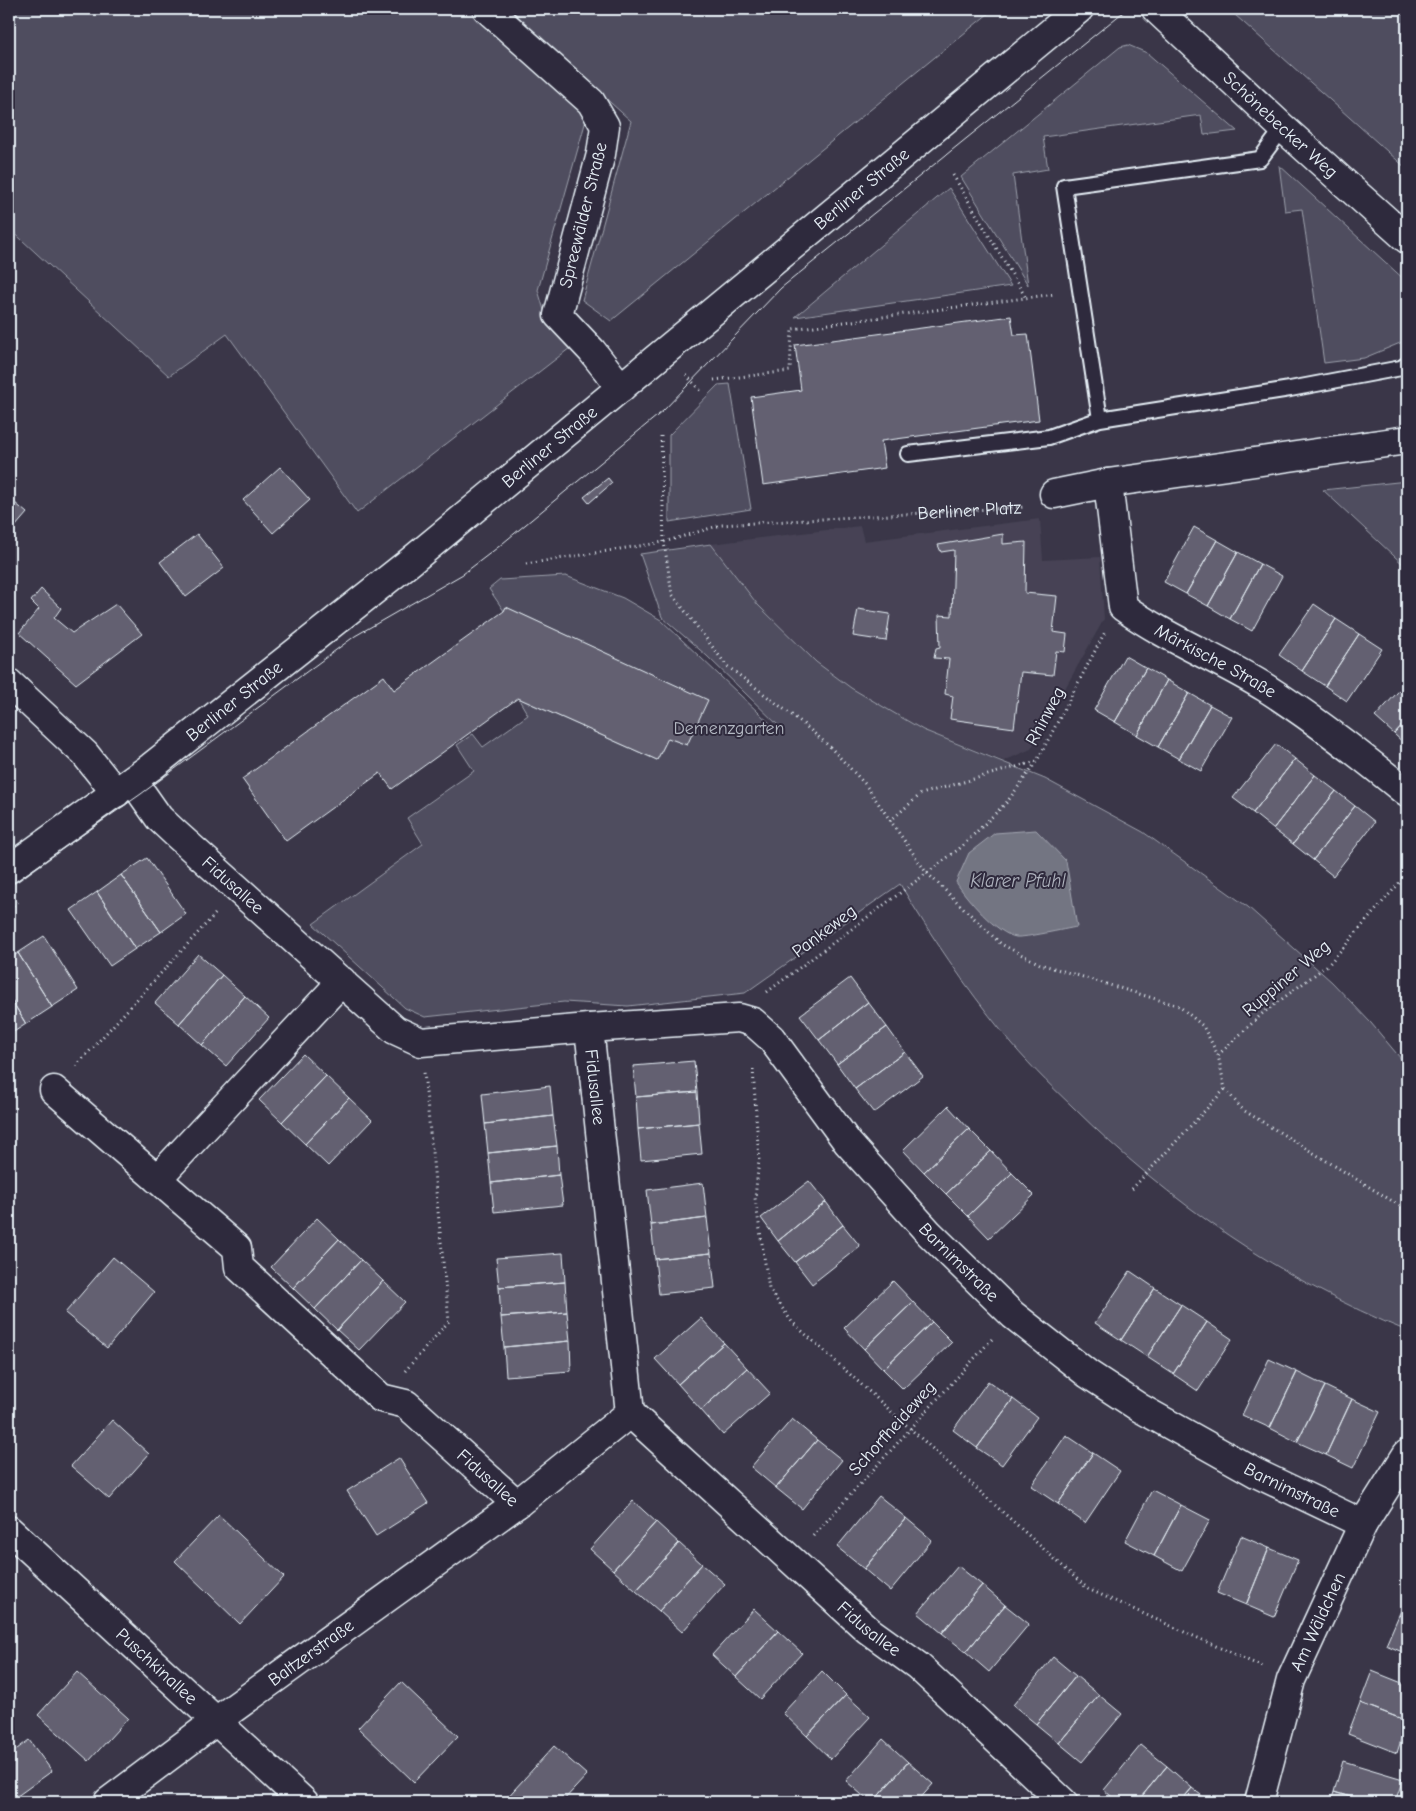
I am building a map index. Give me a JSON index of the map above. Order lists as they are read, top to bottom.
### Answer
{
  "streets": {
    "street": [
      "Schönebecker Weg",
      "Berliner Straße",
      "Spreewälder Straße",
      "Märkische Straße",
      "Fidusallee",
      "Barnimstraße",
      "Am Wäldchen",
      "Baltzerstraße",
      "Puschkinallee"
    ],
    "path": [
      "Berliner Platz",
      "Rhinweg",
      "Pankeweg",
      "Ruppiner Weg",
      "Schorfheideweg"
    ]
  },
  "crossings": [
    ["Berliner Straße", "Spreewälder Straße"],
    ["Berliner Straße", "Fidusallee"],
    ["Märkische Straße", "Rhinweg"],
    ["Rhinweg", "Pankeweg"],
    ["Fidusallee", "Schorfheideweg"],
    ["Fidusallee", "Baltzerstraße"],
    ["Pankeweg", "Barnimstraße"],
    ["Pankeweg", "Schorfheideweg"],
    ["Pankeweg", "Am Wäldchen"],
    ["Barnimstraße", "Schorfheideweg"],
    ["Barnimstraße", "Am Wäldchen"],
    ["Baltzerstraße", "Puschkinallee"]
  ],
  "water": ["Klarer Pfuhl"],
  "parks": ["Demenzgarten"]
}
